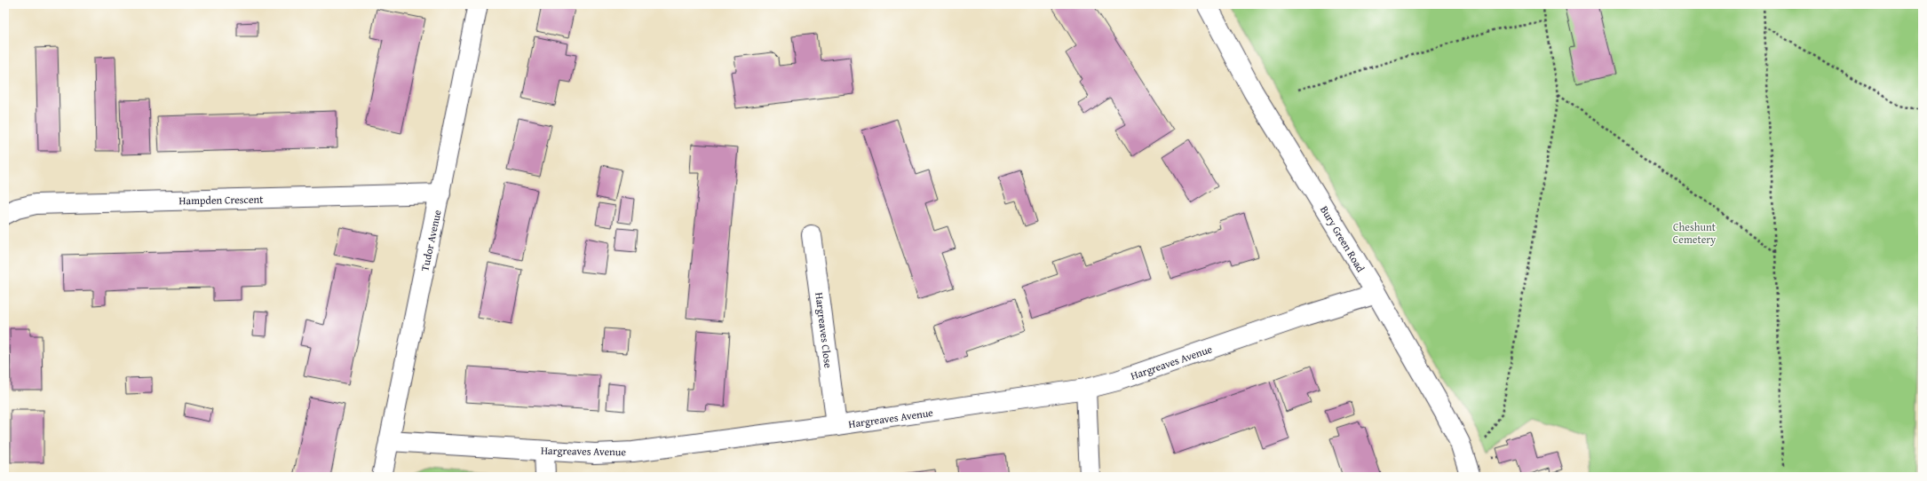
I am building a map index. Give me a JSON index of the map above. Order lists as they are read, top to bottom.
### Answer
{
  "streets": {
    "street": [
      "Hampden Crescent",
      "Bury Green Road",
      "Tudor Avenue",
      "Hargreaves Close",
      "Hargreaves Avenue"
    ]
  },
  "crossings": [
    ["Hampden Crescent", "Tudor Avenue"],
    ["Bury Green Road", "Hargreaves Avenue"],
    ["Tudor Avenue", "Hargreaves Avenue"],
    ["Hargreaves Close", "Hargreaves Avenue"]
  ],
  "parks": ["Cheshunt Cemetery"]
}
